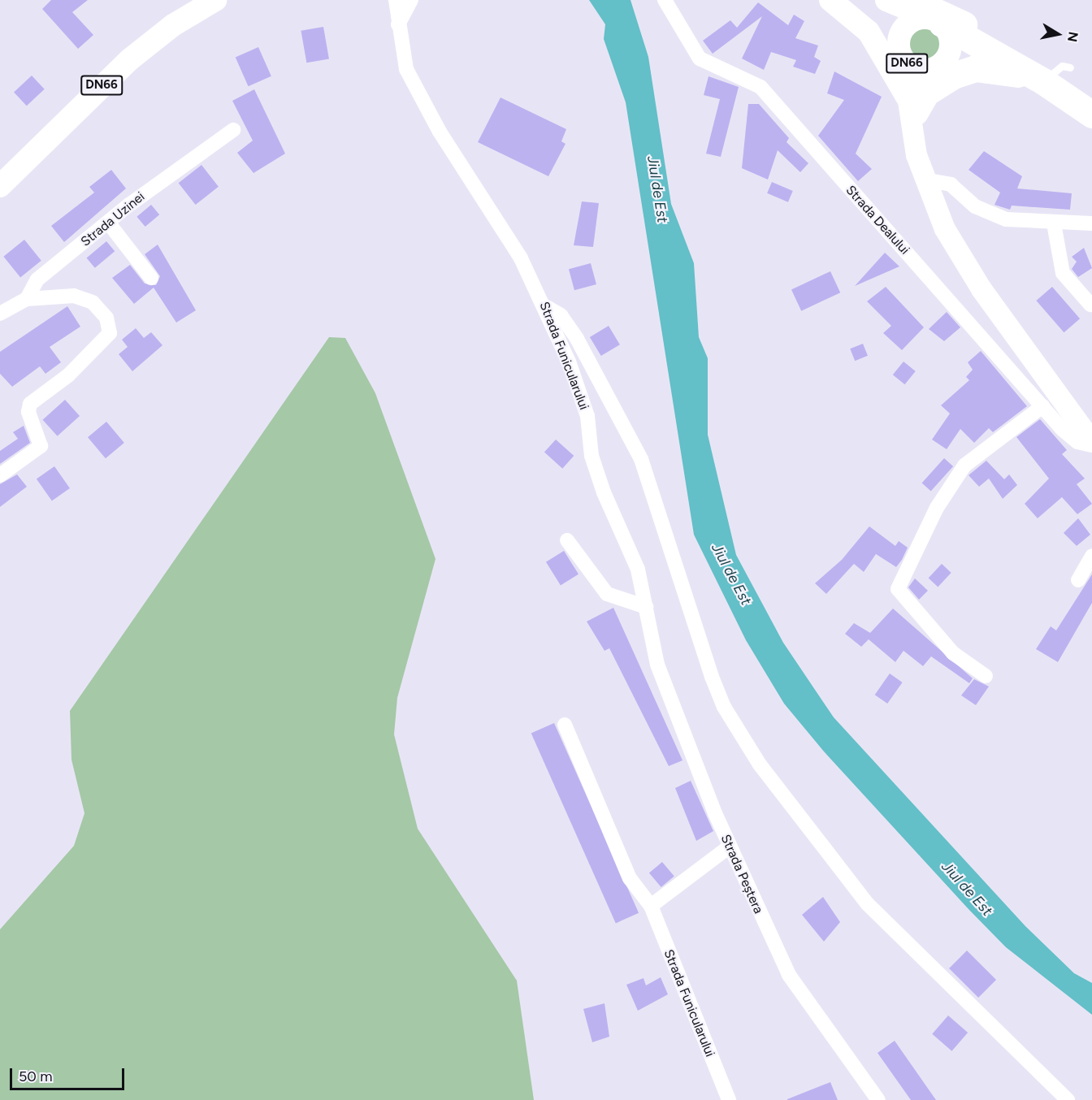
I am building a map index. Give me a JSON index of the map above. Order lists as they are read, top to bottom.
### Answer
{
  "streets": {
    "highway": ["DN66"],
    "street": [
      "Strada Uzinei",
      "Strada Dealului",
      "Strada Funicularului",
      "Strada Peștera"
    ]
  },
  "crossings": [
    ["Strada Funicularului", "Strada Peștera"]
  ],
  "water": ["Jiul de Est"],
  "scale_bar": "50 m",
  "north": "right"
}
